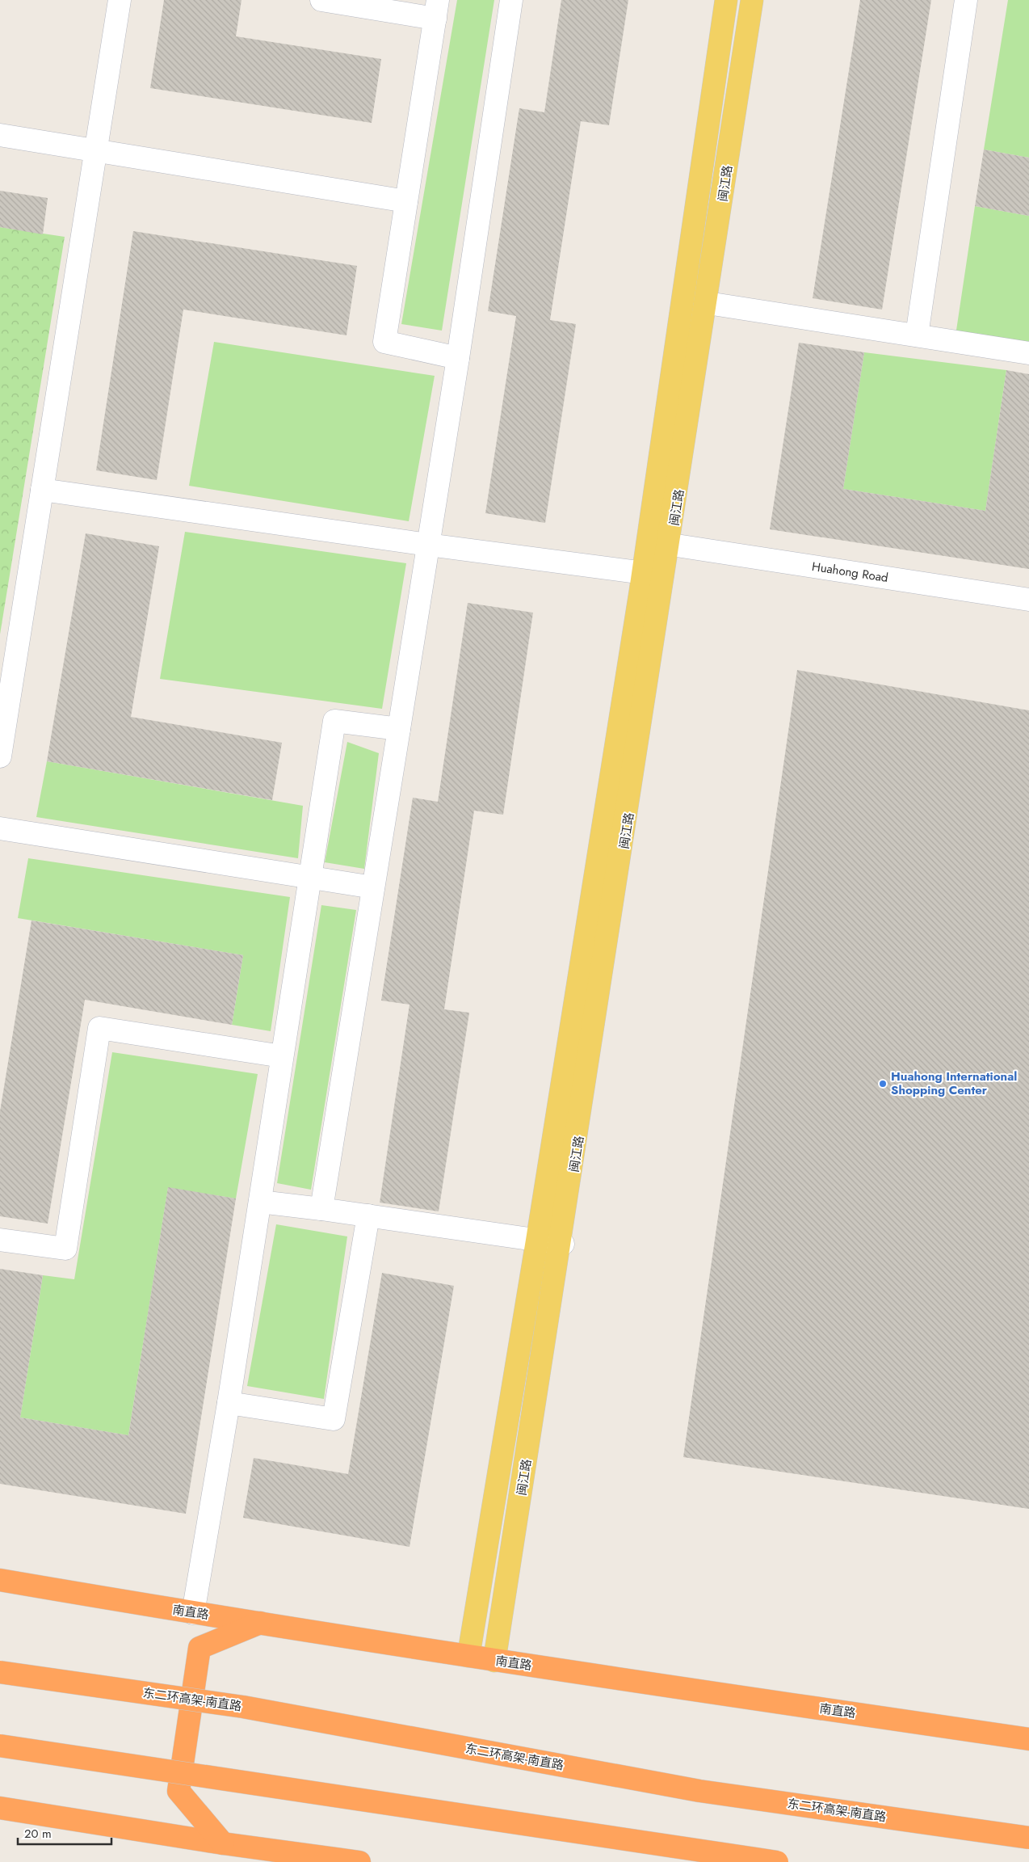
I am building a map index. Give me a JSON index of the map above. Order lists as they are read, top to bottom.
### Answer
{
  "streets": {
    "highway": ["南直路", "东二环高架-南直路"],
    "main road": ["闽江路"],
    "street": ["Huahong Road"]
  },
  "crossings": [
    ["闽江路", "Huahong Road"],
    ["闽江路", "南直路"]
  ],
  "places": ["Huahong International Shopping Center"],
  "scale_bar": "20 m"
}
